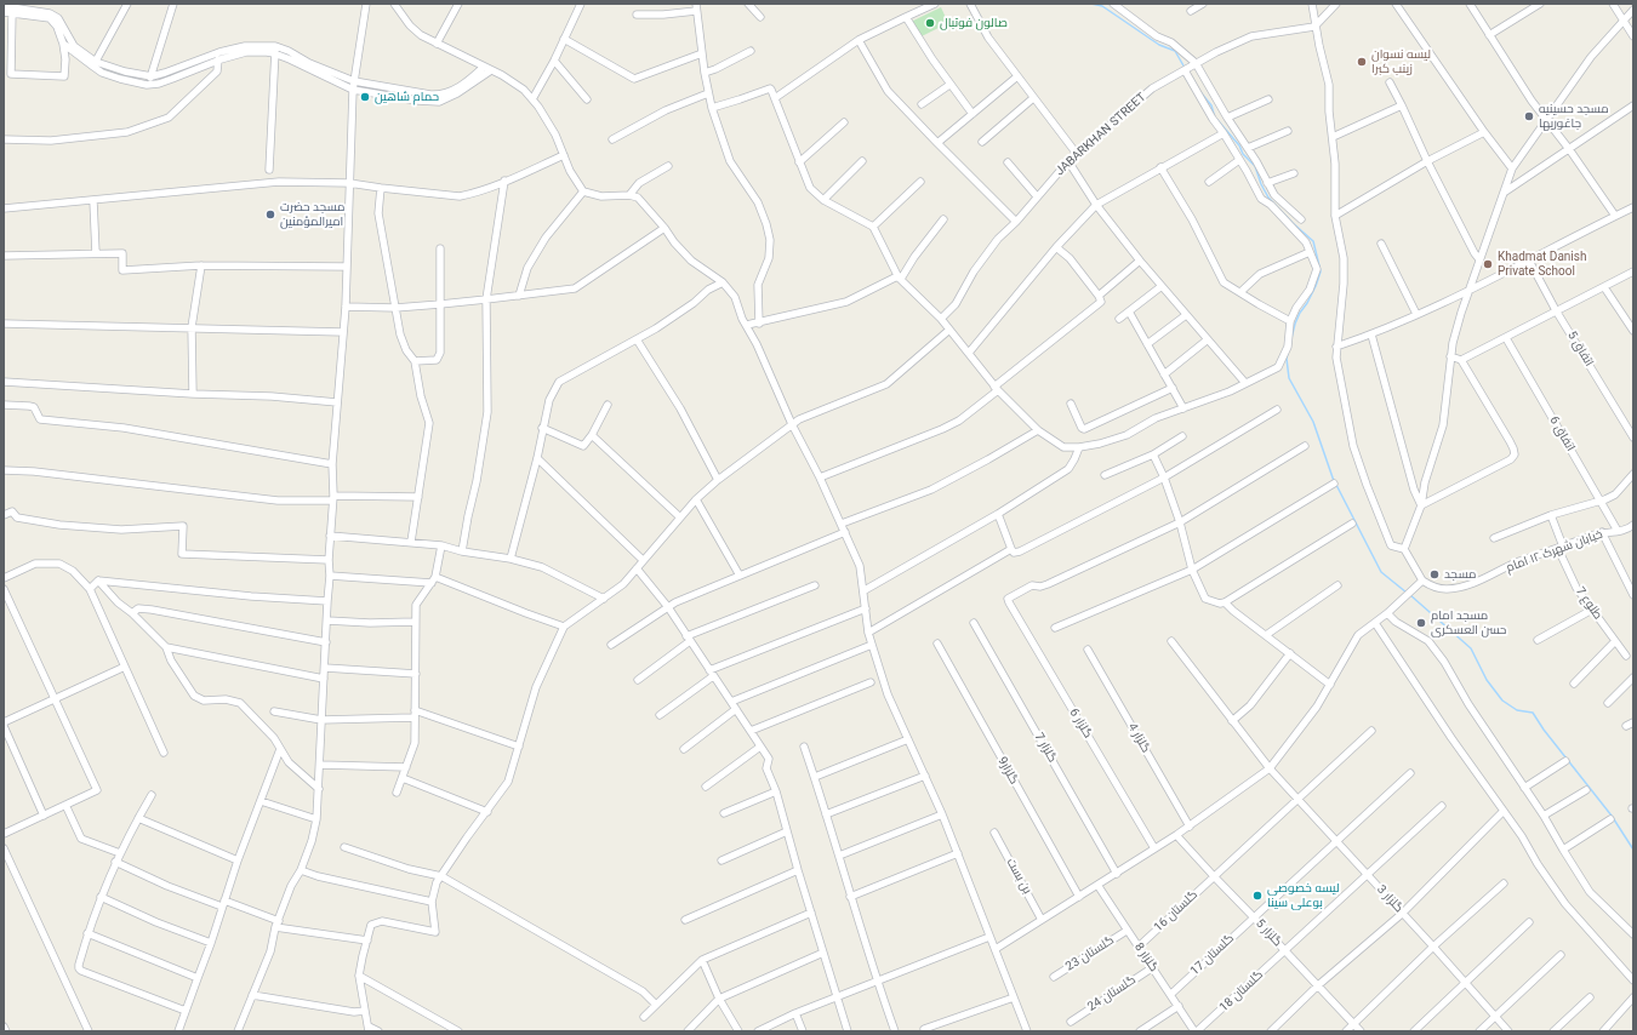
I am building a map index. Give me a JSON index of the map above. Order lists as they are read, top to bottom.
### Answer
{
  "streets": {
    "street": [
      "JABARKHAN STREET",
      "اتفاق 5",
      "اتفاق 6",
      "خیابان شهرک ۱۲ امام",
      "طلوع 7",
      "گلزار 6",
      "گلزار 4",
      "گلزار 7",
      "گلزار9",
      "بن بست",
      "گلزار 3",
      "گلستان 16",
      "گلزار 5",
      "گلستان 23",
      "گلستان 17",
      "گلزار 8",
      "گلستان 18",
      "گلستان 24"
    ]
  },
  "crossings": [
    ["اتفاق 6", "خیابان شهرک ۱۲ امام"],
    ["خیابان شهرک ۱۲ امام", "طلوع 7"],
    ["گلزار 3", "گلستان 16"],
    ["گلزار 3", "گلستان 17"],
    ["گلزار 3", "گلستان 18"],
    ["گلستان 16", "گلزار 5"],
    ["گلستان 16", "گلزار 8"],
    ["گلزار 5", "گلستان 17"],
    ["گلزار 5", "گلستان 18"],
    ["گلستان 23", "گلزار 8"],
    ["گلستان 17", "گلزار 8"],
    ["گلزار 8", "گلستان 18"],
    ["گلزار 8", "گلستان 24"]
  ],
  "places": [
    "صالون فوتبال",
    "لیسه نسوان زینب کبرا",
    "حمام شاهین",
    "مسجد حسینیه جاغوریها",
    "مسجد حضرت امیرالمؤمنین",
    "Khadmat Danish Private School",
    "مسجد",
    "مسجد امام حسن العسکری",
    "لیسه خصوصی بوعلی سینا"
  ]
}
